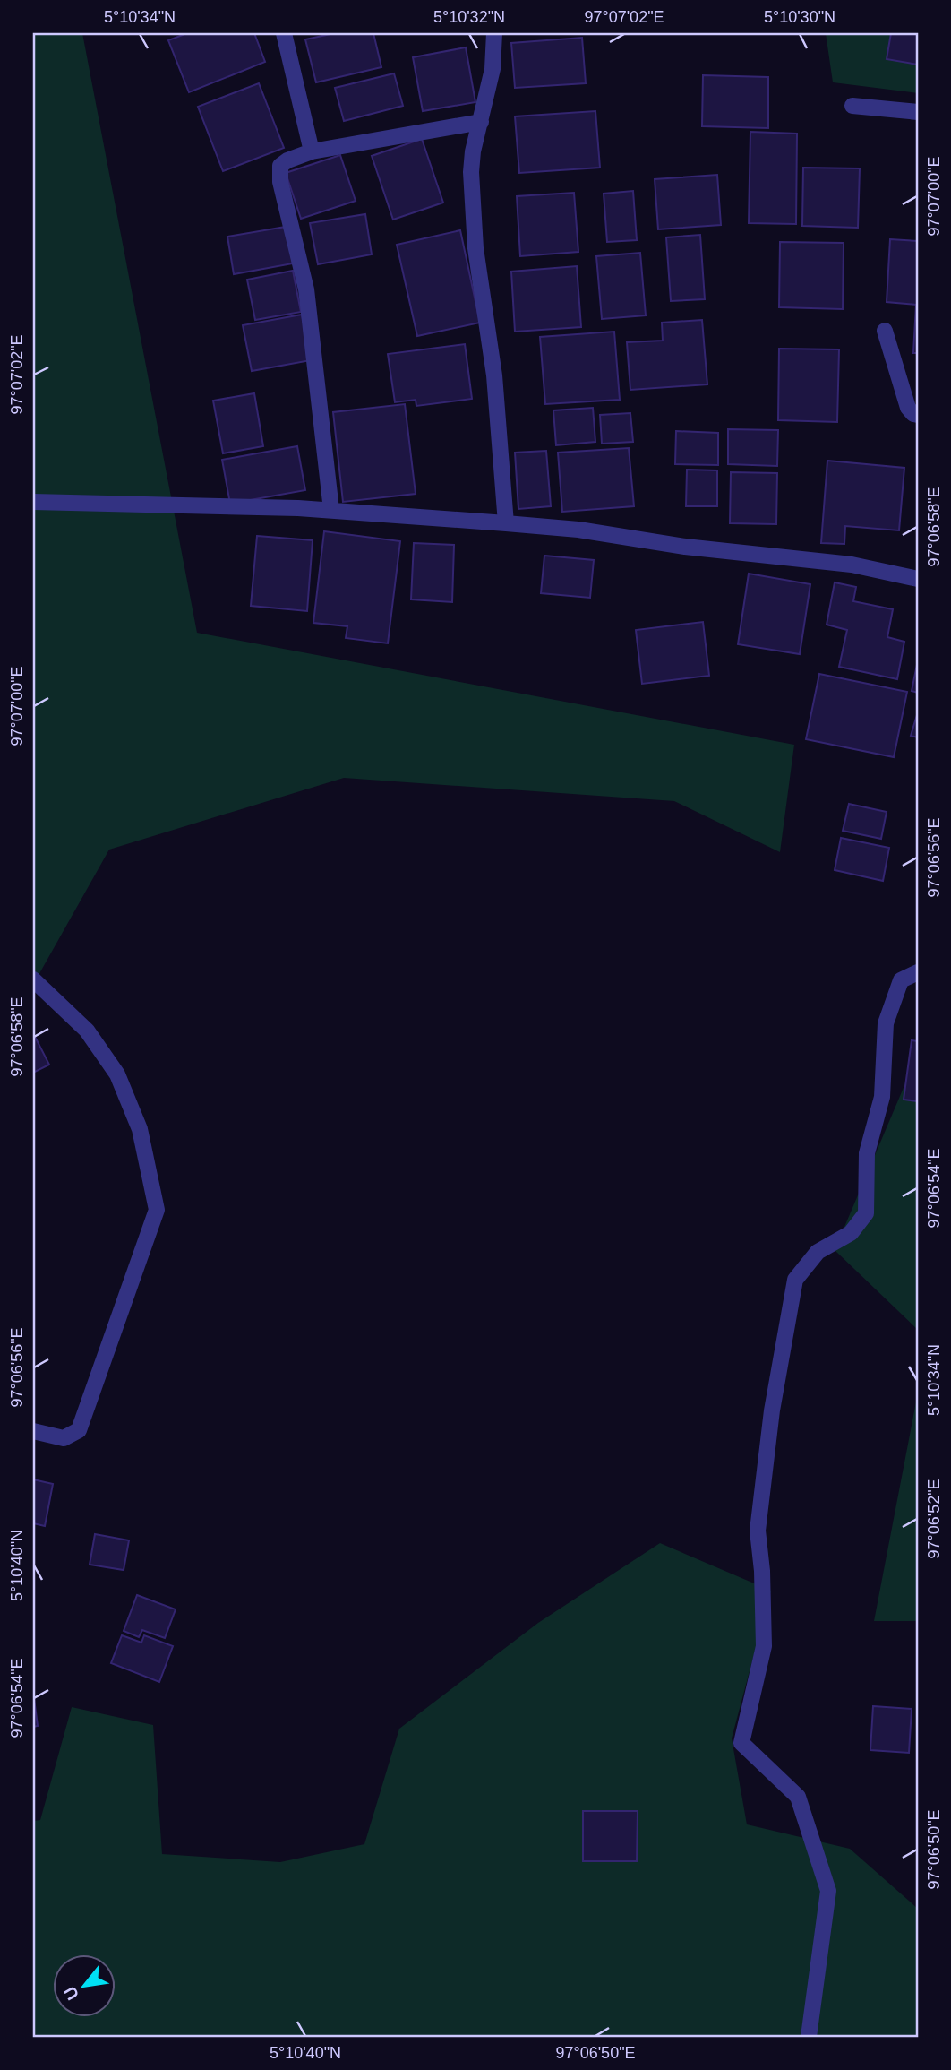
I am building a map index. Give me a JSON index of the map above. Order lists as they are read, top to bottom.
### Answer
{
  "north": "bottom left",
  "coordinates": [
    "5°10'34\"N",
    "5°10'32\"N",
    "97°07'02\"E",
    "5°10'30\"N",
    "97°07'00\"E",
    "97°06'58\"E",
    "97°06'56\"E",
    "97°06'54\"E",
    "97°06'52\"E",
    "5°10'40\"N",
    "97°06'50\"E"
  ]
}
